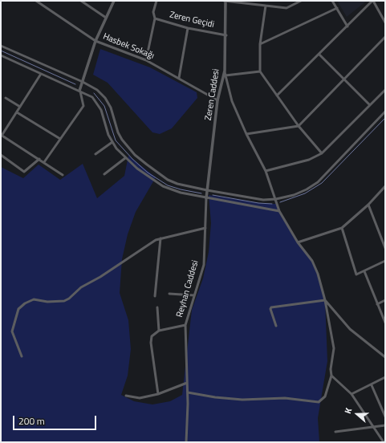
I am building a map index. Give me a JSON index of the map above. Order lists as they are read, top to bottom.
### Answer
{
  "streets": {
    "street": [
      "Zeren Geçidi",
      "Hasbek Sokağı",
      "Zeren Caddesi",
      "Reyhan Caddesi"
    ]
  },
  "crossings": [
    ["Zeren Geçidi", "Zeren Caddesi"],
    ["Hasbek Sokağı", "Zeren Caddesi"],
    ["Zeren Caddesi", "Reyhan Caddesi"]
  ],
  "scale_bar": "200 m",
  "north": "left"
}
